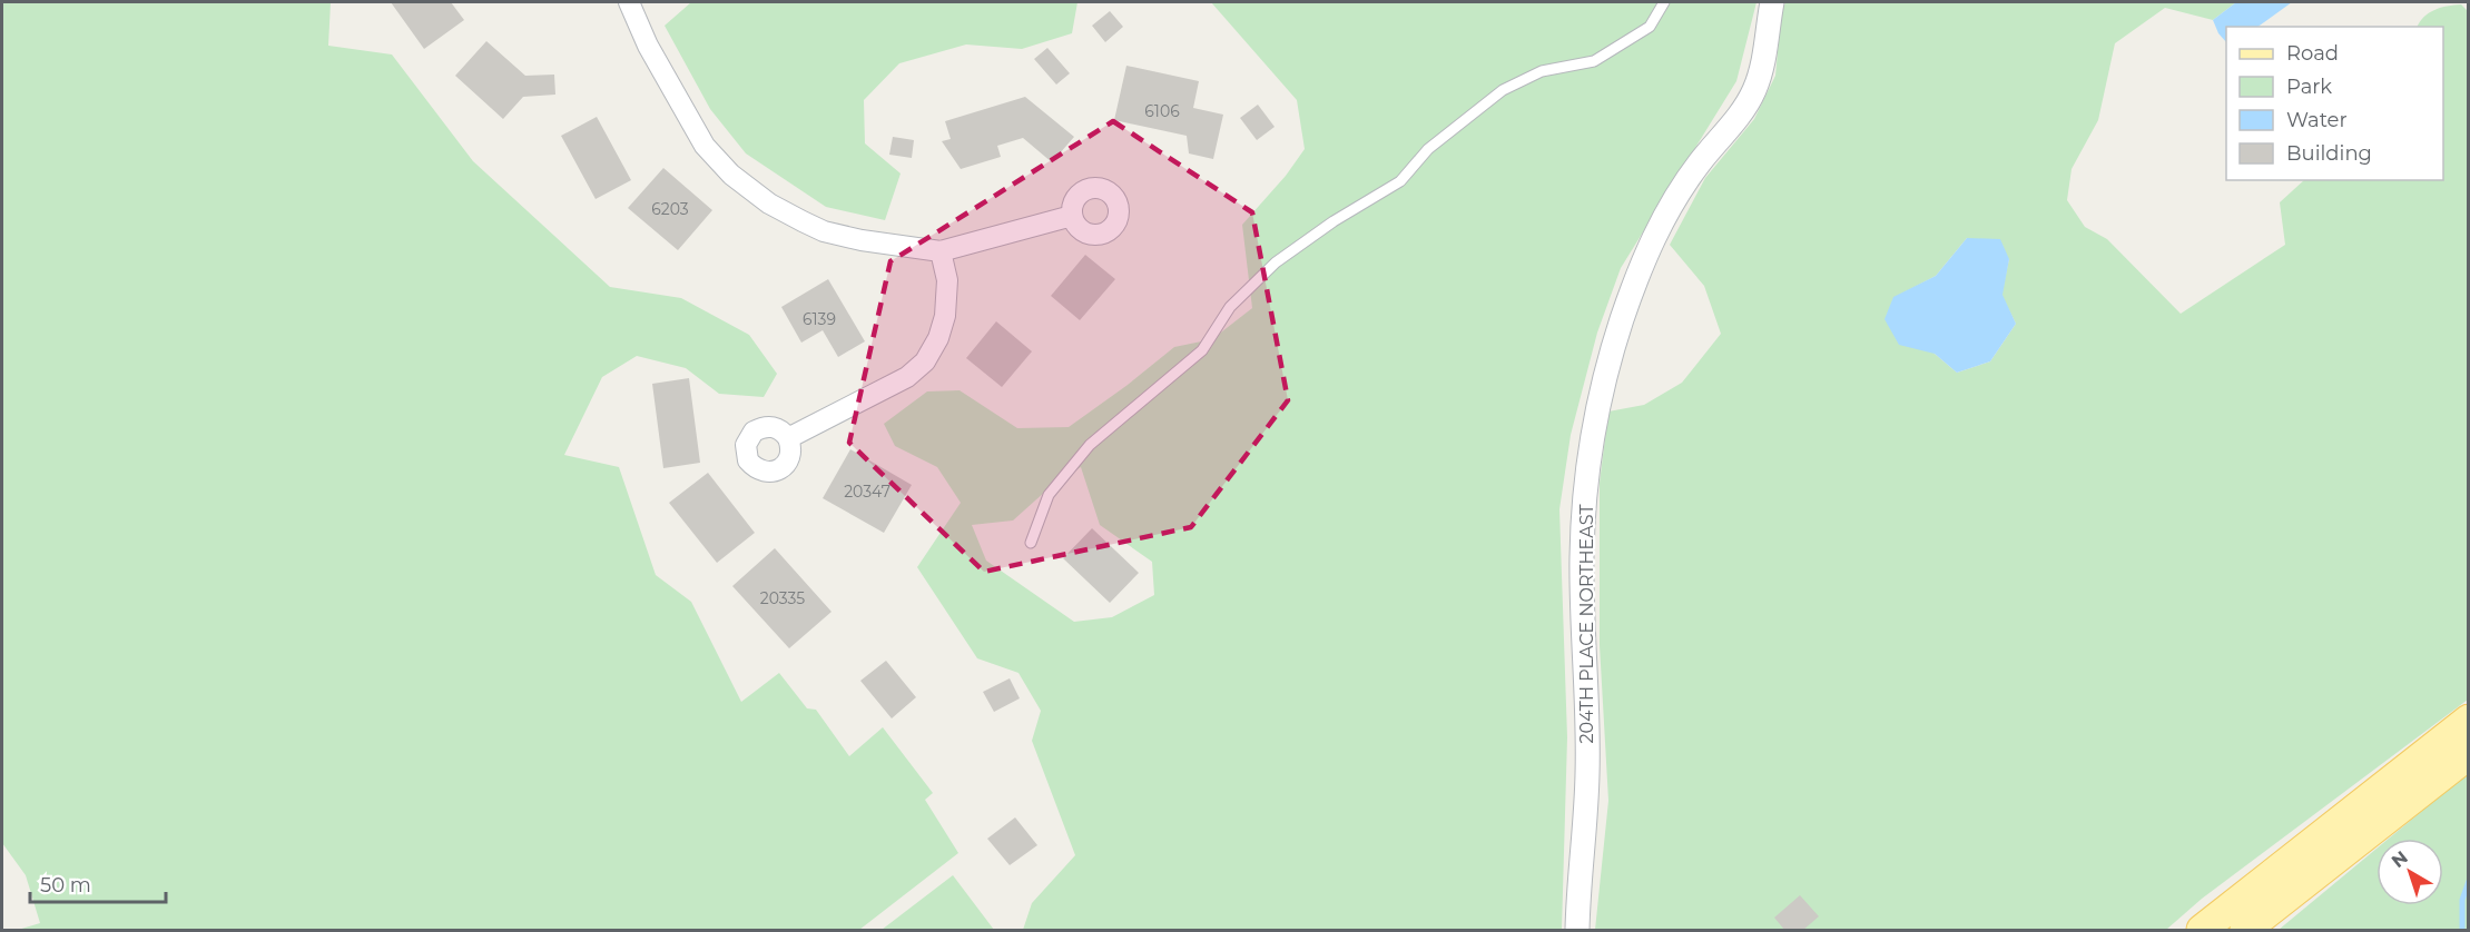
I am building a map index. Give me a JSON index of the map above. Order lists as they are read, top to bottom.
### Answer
{
  "streets": {
    "street": ["204TH PLACE NORTHEAST"]
  },
  "house_numbers": [
    "6106",
    "6203",
    "6139",
    "20347",
    "20335"
  ],
  "legend": [
    "Road",
    "Park",
    "Water",
    "Building"
  ],
  "scale_bar": "50 m",
  "north": "top left"
}
